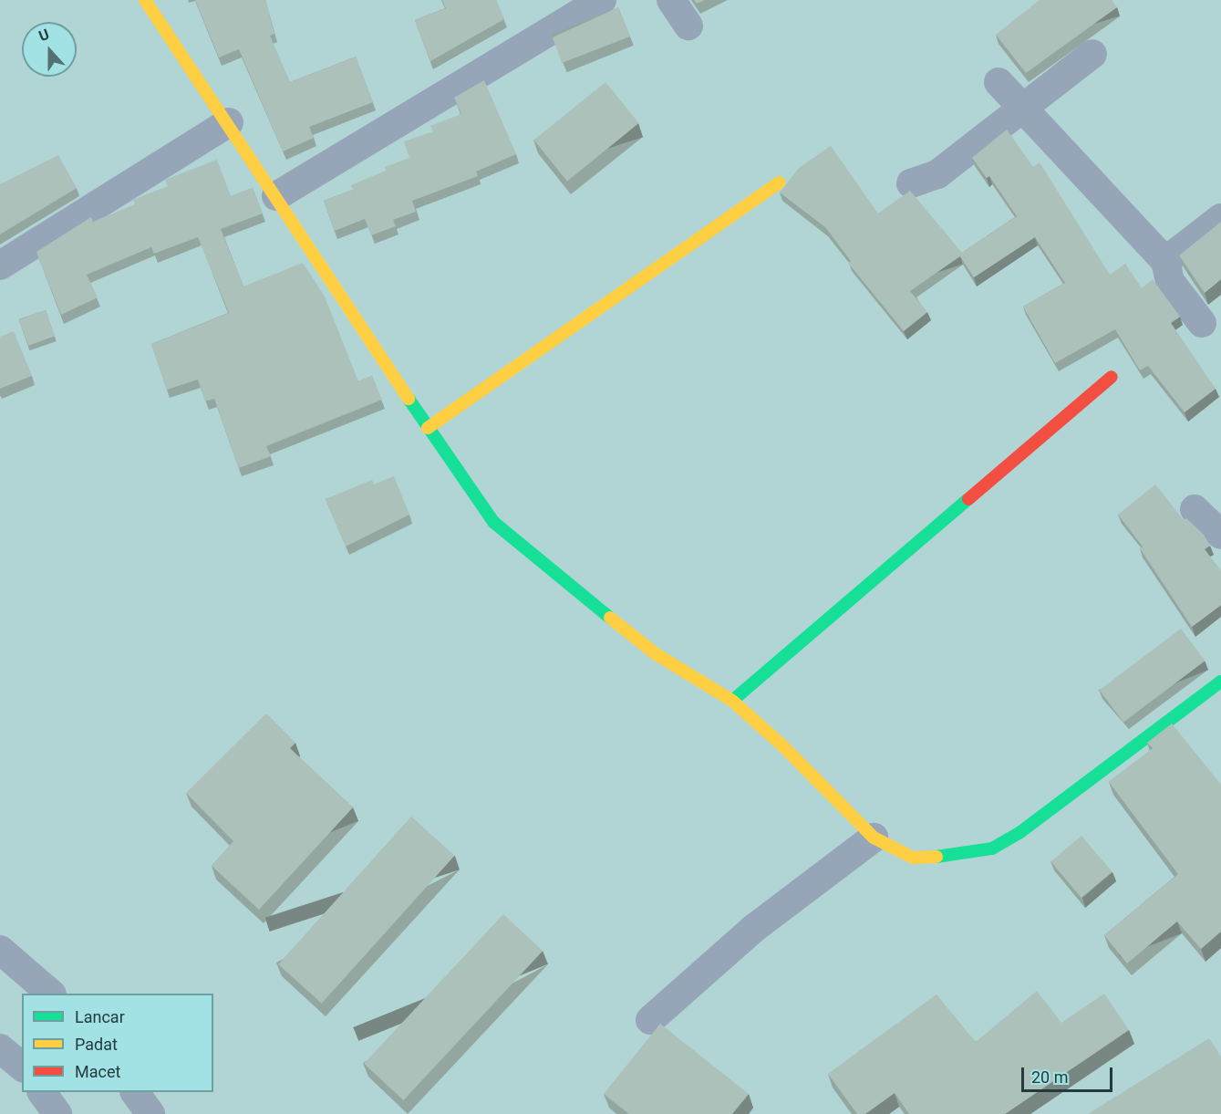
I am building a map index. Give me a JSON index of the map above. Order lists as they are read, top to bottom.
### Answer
{
  "legend": ["Lancar", "Padat", "Macet"],
  "scale_bar": "20 m",
  "north": "top"
}
